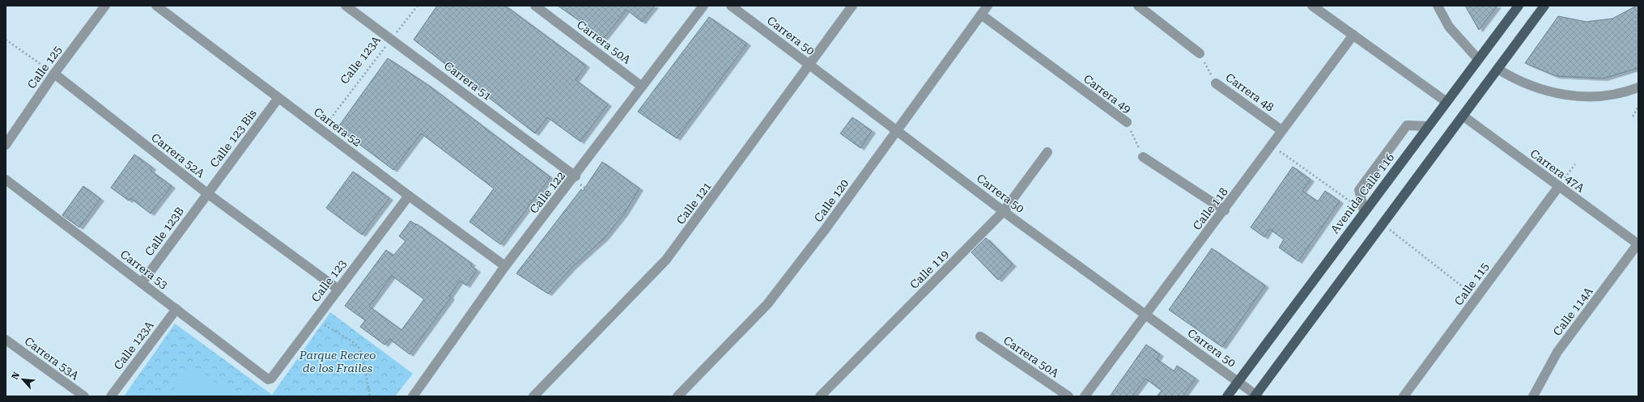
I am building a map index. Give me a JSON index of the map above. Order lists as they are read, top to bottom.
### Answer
{
  "streets": {
    "main road": ["Avenida Calle 116"],
    "street": [
      "Carrera 50",
      "Carrera 50A",
      "Calle 123A",
      "Calle 125",
      "Carrera 51",
      "Carrera 48",
      "Carrera 49",
      "Carrera 52",
      "Calle 123 Bis",
      "Carrera 52A",
      "Carrera 47A",
      "Calle 122",
      "Calle 120",
      "Calle 121",
      "Calle 118",
      "Calle 123B",
      "Carrera 53",
      "Calle 119",
      "Calle 123",
      "Calle 115",
      "Calle 114A",
      "Carrera 53A"
    ]
  },
  "crossings": [
    ["Carrera 50", "Avenida Calle 116"],
    ["Carrera 50", "Calle 120"],
    ["Carrera 50", "Calle 121"],
    ["Carrera 50", "Calle 118"],
    ["Carrera 50", "Calle 119"],
    ["Carrera 50A", "Calle 122"],
    ["Calle 123A", "Carrera 51"],
    ["Calle 123A", "Carrera 52"],
    ["Calle 123A", "Carrera 53"],
    ["Calle 125", "Carrera 52A"],
    ["Carrera 51", "Calle 122"],
    ["Carrera 48", "Calle 118"],
    ["Carrera 49", "Calle 120"],
    ["Carrera 52", "Calle 123 Bis"],
    ["Carrera 52", "Calle 122"],
    ["Carrera 52", "Calle 123"],
    ["Calle 123 Bis", "Carrera 52A"],
    ["Calle 123 Bis", "Calle 123B"],
    ["Carrera 52A", "Calle 123B"],
    ["Carrera 52A", "Calle 123"],
    ["Carrera 47A", "Calle 115"],
    ["Carrera 47A", "Calle 114A"],
    ["Calle 123B", "Carrera 53"],
    ["Carrera 53", "Calle 123"]
  ],
  "parks": ["Parque Recreo de los Frailes"],
  "north": "top left"
}
